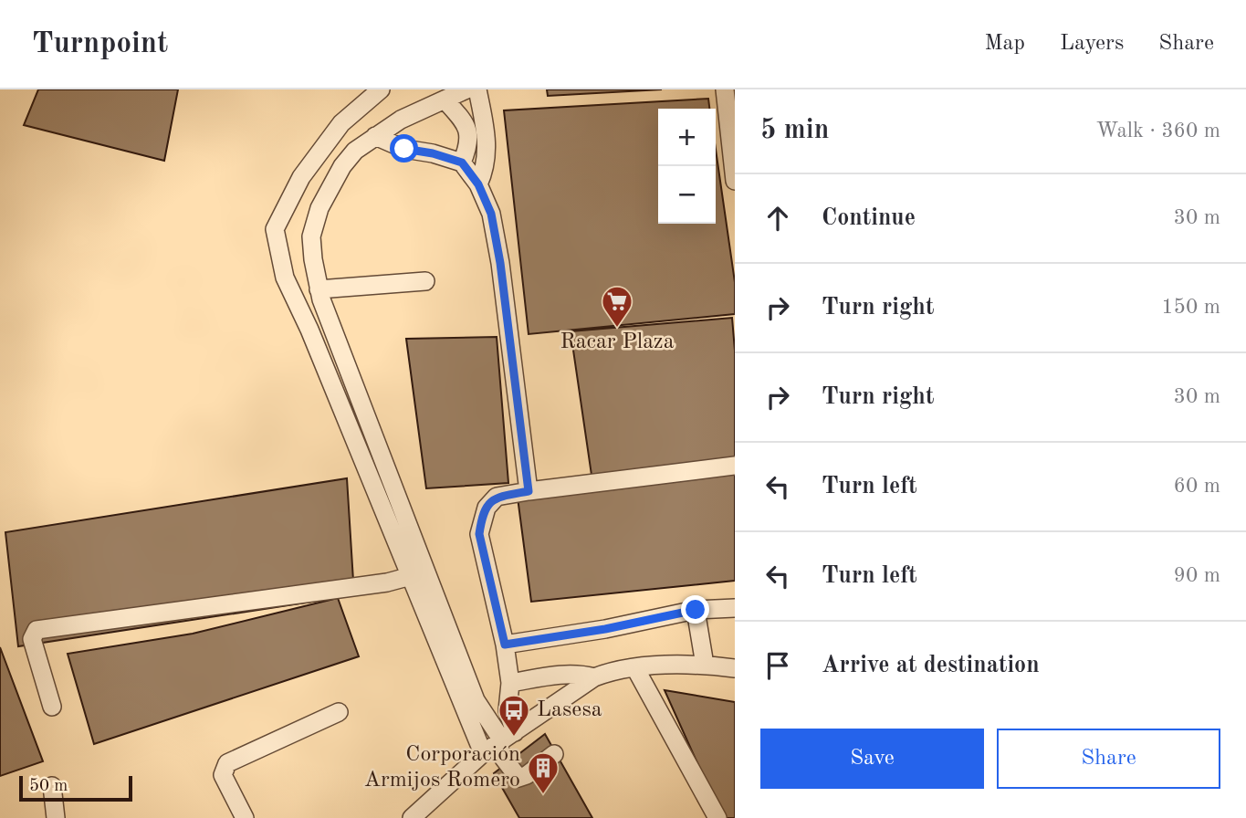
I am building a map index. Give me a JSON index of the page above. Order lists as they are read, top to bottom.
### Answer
{
  "places": {
    "supermarket": ["Racar Plaza"],
    "bus stop": ["Lasesa"],
    "building": ["Corporación Armijos Romero"]
  },
  "scale_bar": "50 m",
  "page": {
    "header": "Turnpoint",
    "nav": ["Map", "Layers", "Share"],
    "heading": ["5 min", "Walk · 360 m"],
    "map_buttons": ["+", "−"],
    "list": [
      ["Continue", "30 m"],
      ["Turn right", "150 m"],
      ["Turn right", "30 m"],
      ["Turn left", "60 m"],
      ["Turn left", "90 m"],
      "Arrive at destination"
    ],
    "buttons": ["Save", "Share"],
    "scale": "50 m"
  }
}
